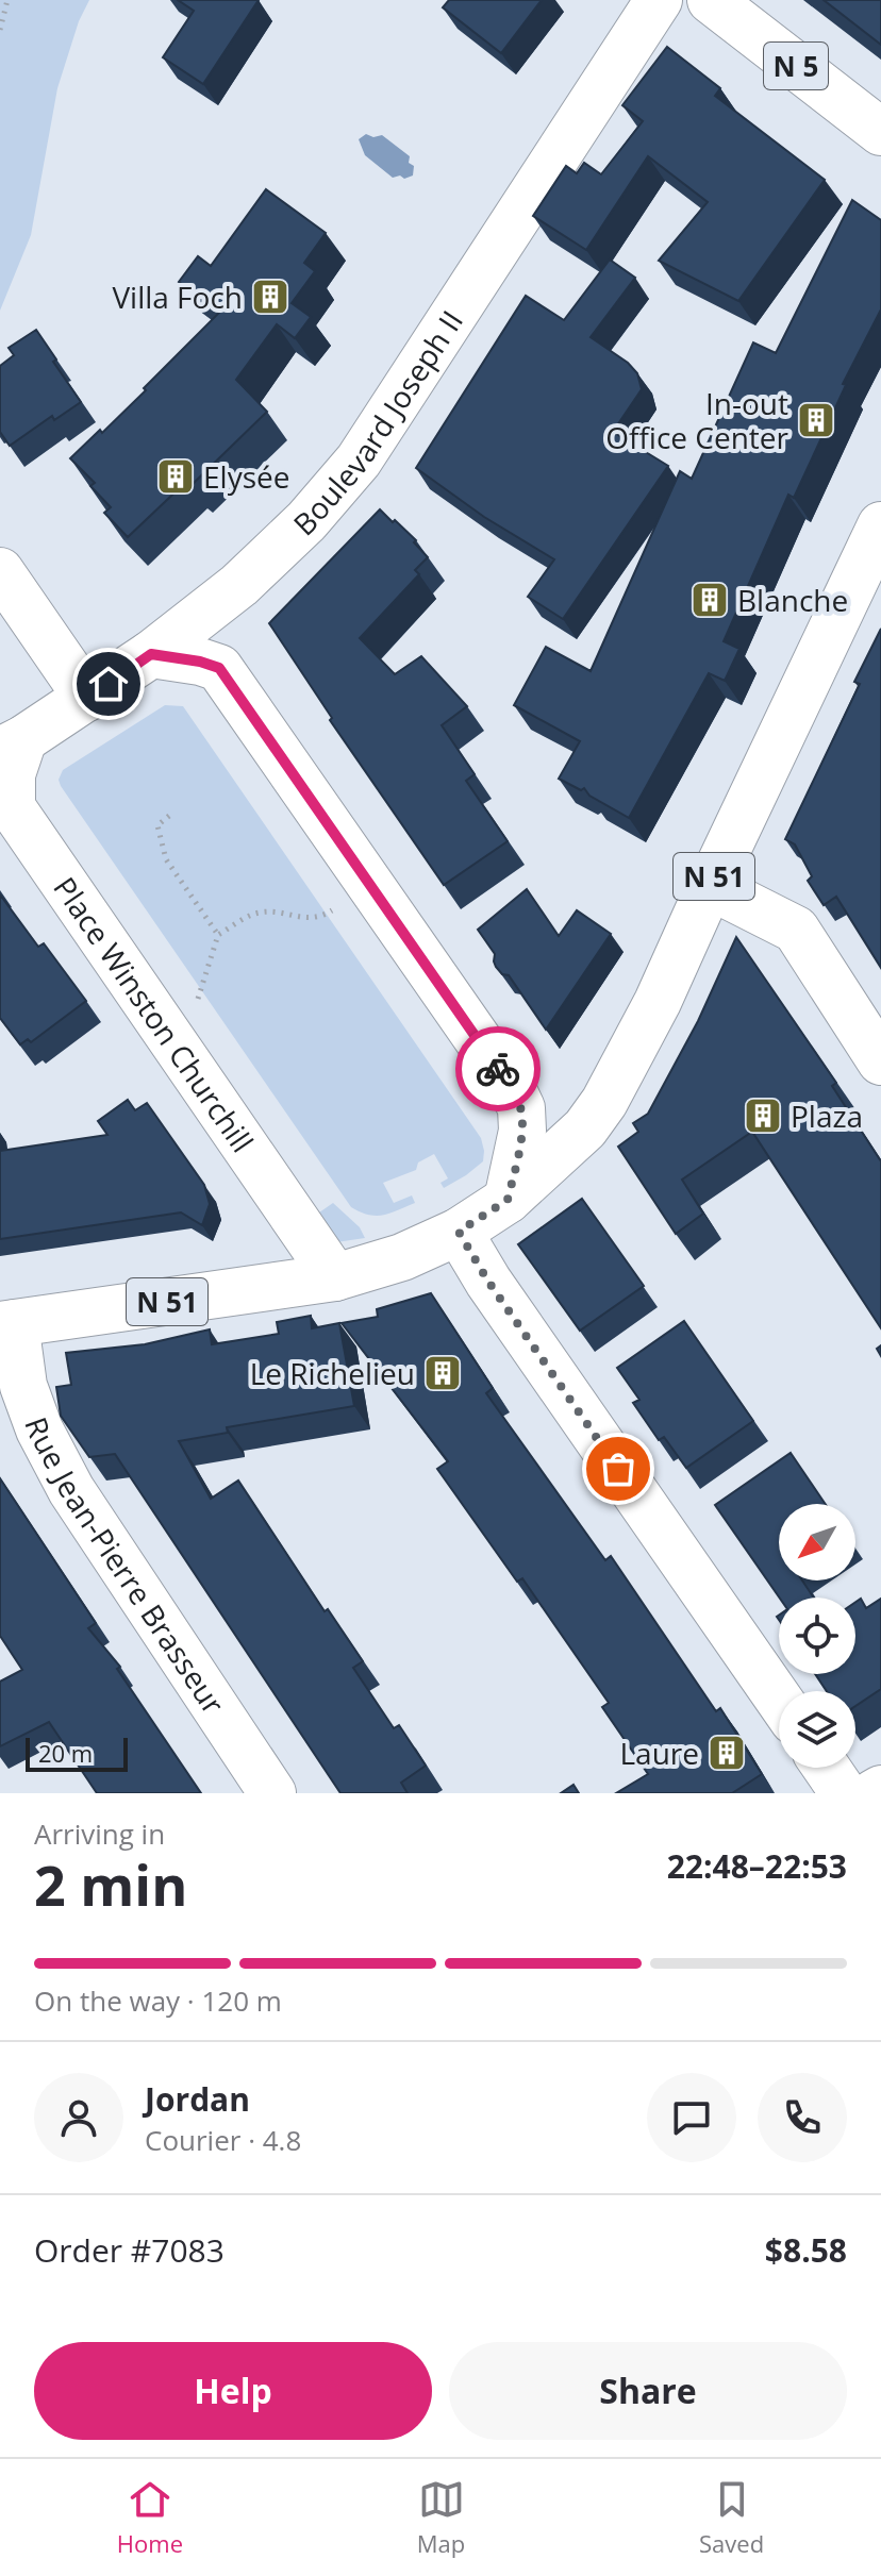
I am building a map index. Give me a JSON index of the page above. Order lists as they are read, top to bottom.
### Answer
{
  "streets": {
    "main road": [
      "N 5",
      "Boulevard Joseph II",
      "N 51",
      "Place Winston Churchill",
      "Rue Jean-Pierre Brasseur"
    ]
  },
  "crossings": [
    ["Boulevard Joseph II", "Place Winston Churchill"],
    ["N 51", "Place Winston Churchill"],
    ["N 51", "Rue Jean-Pierre Brasseur"]
  ],
  "places": {
    "building": [
      "Villa Foch",
      "In-out Office Center",
      "Elysée",
      "Blanche",
      "Plaza",
      "Le Richelieu",
      "Laure"
    ]
  },
  "scale_bar": "20 m",
  "north": "bottom left",
  "page": {
    "scale": "20 m",
    "heading": ["2 min", "Arriving in", "22:48–22:53"],
    "panel": [
      "Jordan",
      "Courier · 4.8",
      "Order #7083",
      "$8.58"
    ],
    "bar": "On the way · 120 m",
    "buttons": ["Help", "Share"],
    "tabs": ["Home", "Map", "Saved"]
  }
}
